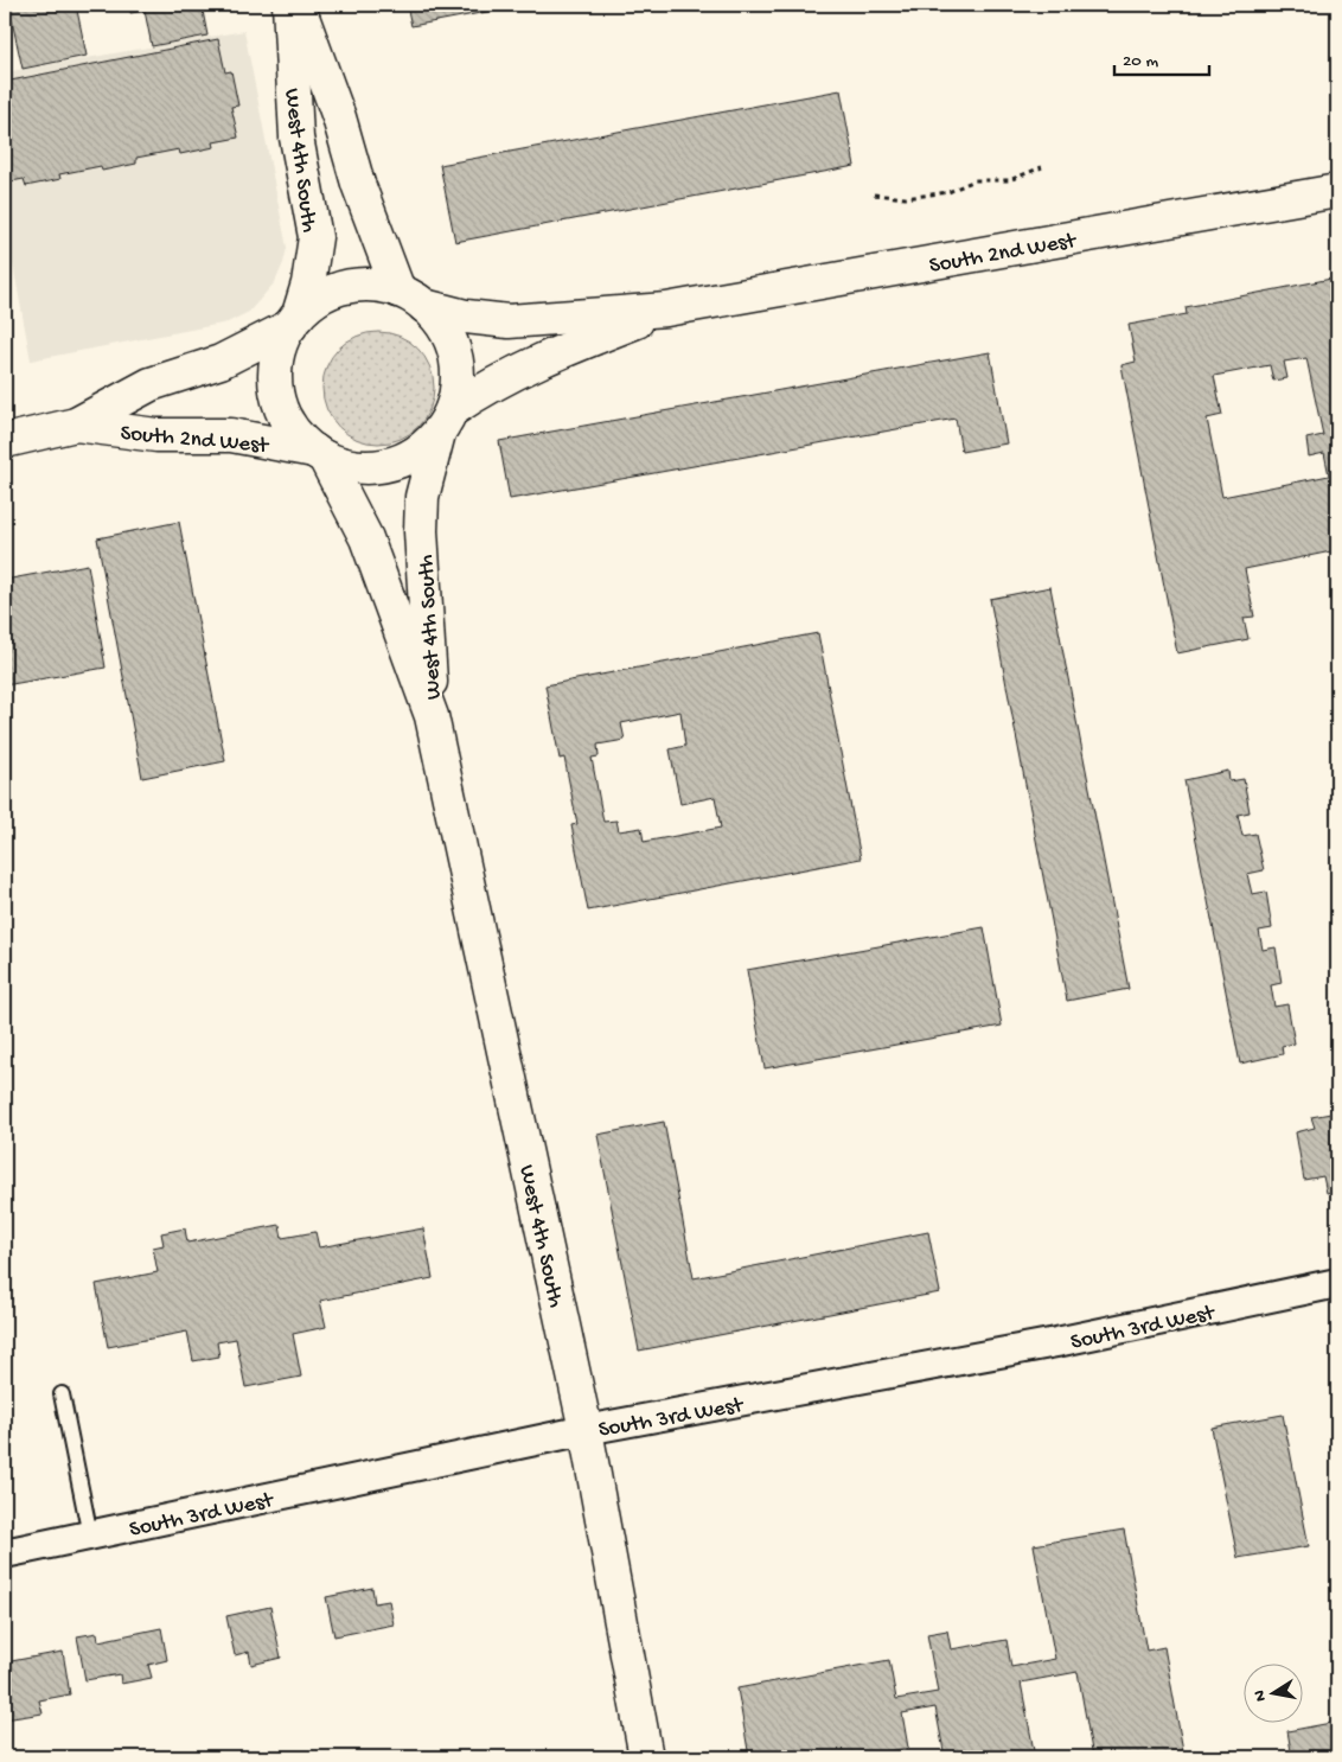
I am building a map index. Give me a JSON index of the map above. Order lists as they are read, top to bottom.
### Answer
{
  "streets": {
    "main road": ["West 4th South", "South 2nd West"],
    "street": ["South 3rd West"]
  },
  "crossings": [
    ["West 4th South", "South 2nd West"],
    ["West 4th South", "South 3rd West"]
  ],
  "scale_bar": "20 m",
  "north": "left"
}
